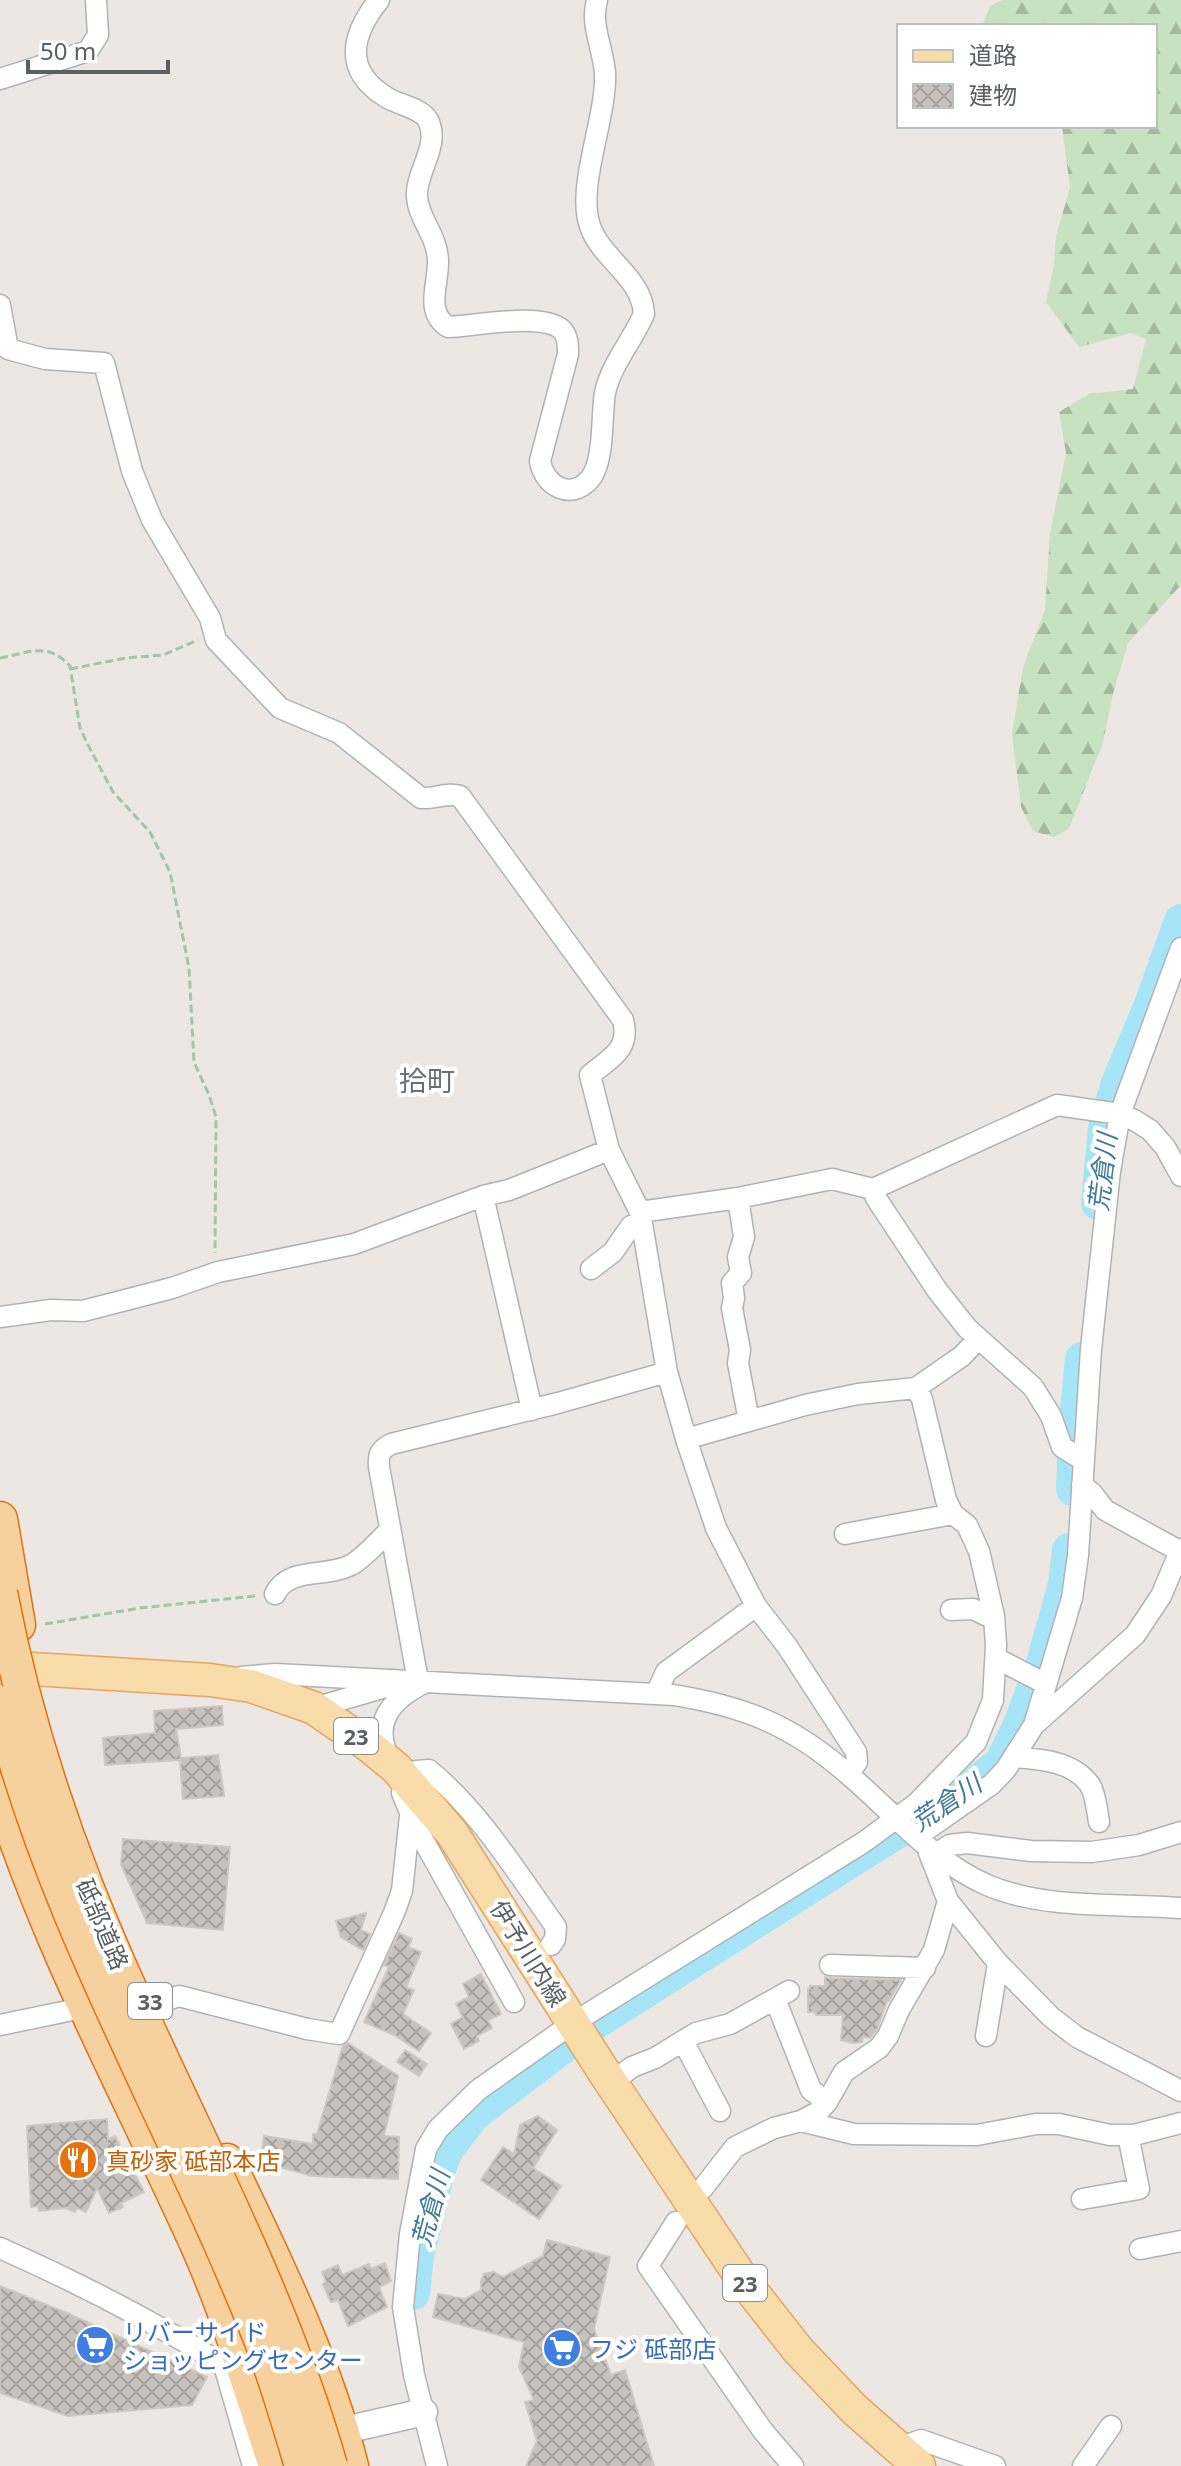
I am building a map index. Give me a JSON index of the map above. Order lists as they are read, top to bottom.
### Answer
{
  "streets": {
    "highway": ["砥部道路", "33"],
    "main road": ["23", "伊予川内線"]
  },
  "crossings": [
    ["砥部道路", "33"],
    ["伊予川内線", "33"]
  ],
  "districts": ["拾町"],
  "water": ["荒倉川"],
  "places": {
    "restaurant": ["真砂家 砥部本店"],
    "supermarket": ["リバーサイド ショッピングセンター", "フジ 砥部店"]
  },
  "legend": ["道路", "建物"],
  "scale_bar": "50 m"
}
